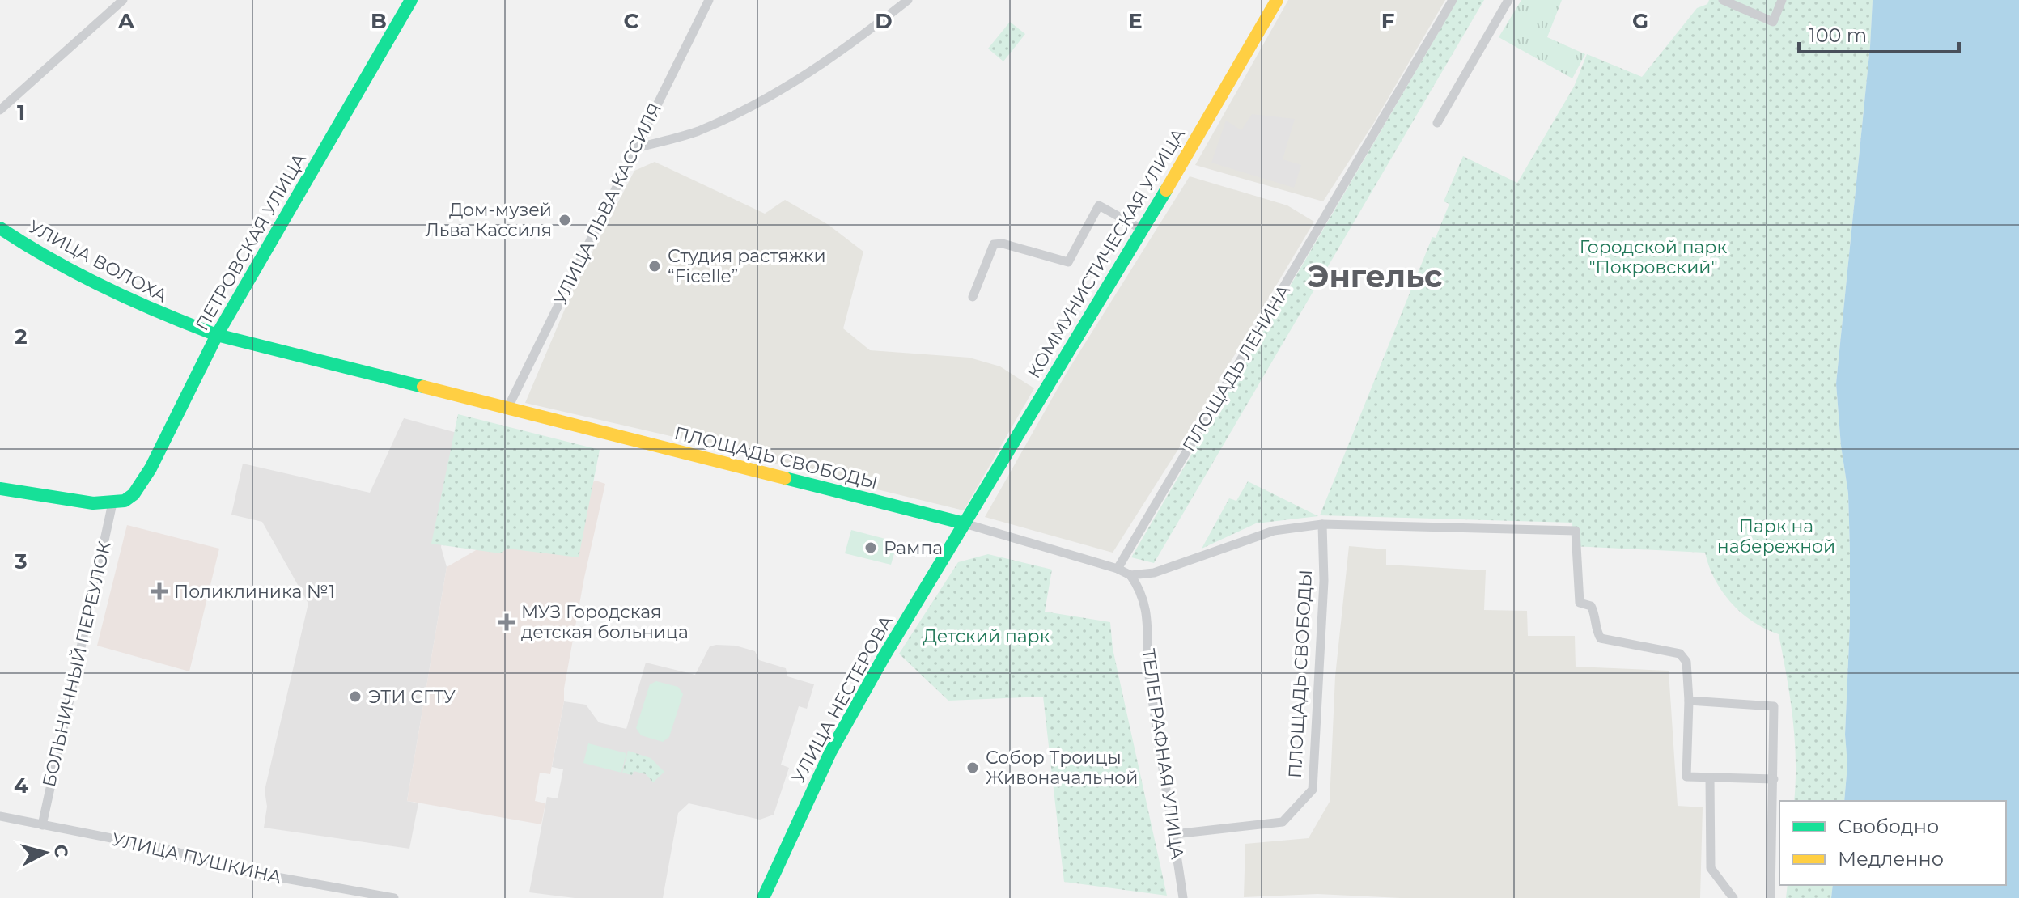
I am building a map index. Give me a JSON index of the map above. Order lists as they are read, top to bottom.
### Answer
{
  "streets": {
    "main road": [
      "ПЕТРОВСКАЯ УЛИЦА",
      "КОММУНИСТИЧЕСКАЯ УЛИЦА",
      "УЛИЦА ВОЛОХА",
      "ПЛОЩАДЬ СВОБОДЫ",
      "УЛИЦА НЕСТЕРОВА"
    ],
    "street": [
      "УЛИЦА ЛЬВА КАССИЛЯ",
      "ПЛОЩАДЬ ЛЕНИНА",
      "БОЛЬНИЧНЫЙ ПЕРЕУЛОК",
      "ТЕЛЕГРАФНАЯ УЛИЦА",
      "УЛИЦА ПУШКИНА"
    ]
  },
  "crossings": [
    ["УЛИЦА ЛЬВА КАССИЛЯ", "ПЛОЩАДЬ СВОБОДЫ"],
    ["ПЕТРОВСКАЯ УЛИЦА", "УЛИЦА ВОЛОХА"],
    ["ПЕТРОВСКАЯ УЛИЦА", "ПЛОЩАДЬ СВОБОДЫ"],
    ["ПЕТРОВСКАЯ УЛИЦА", "БОЛЬНИЧНЫЙ ПЕРЕУЛОК"],
    ["КОММУНИСТИЧЕСКАЯ УЛИЦА", "ПЛОЩАДЬ СВОБОДЫ"],
    ["КОММУНИСТИЧЕСКАЯ УЛИЦА", "УЛИЦА НЕСТЕРОВА"],
    ["УЛИЦА ВОЛОХА", "ПЛОЩАДЬ СВОБОДЫ"],
    ["ПЛОЩАДЬ ЛЕНИНА", "ПЛОЩАДЬ СВОБОДЫ"],
    ["ПЛОЩАДЬ СВОБОДЫ", "УЛИЦА НЕСТЕРОВА"],
    ["ПЛОЩАДЬ СВОБОДЫ", "ТЕЛЕГРАФНАЯ УЛИЦА"],
    ["БОЛЬНИЧНЫЙ ПЕРЕУЛОК", "УЛИЦА ПУШКИНА"]
  ],
  "districts": ["Энгельс"],
  "parks": ["Городской парк \"Покровский\"", "Парк на набережной", "Детский парк"],
  "places": {
    "other": [
      "Дом-музей Льва Кассиля",
      "Студия растяжки “Ficelle”",
      "Рампа",
      "ЭТИ СГТУ",
      "Собор Троицы Живоначальной"
    ],
    "health": ["Поликлиника №1", "МУЗ Городская детская больница"]
  },
  "legend": ["Свободно", "Медленно"],
  "scale_bar": "100 m",
  "north": "right",
  "grid": {
    "columns": [
      "A",
      "B",
      "C",
      "D",
      "E",
      "F",
      "G"
    ],
    "rows": [
      "1",
      "2",
      "3",
      "4"
    ]
  }
}
